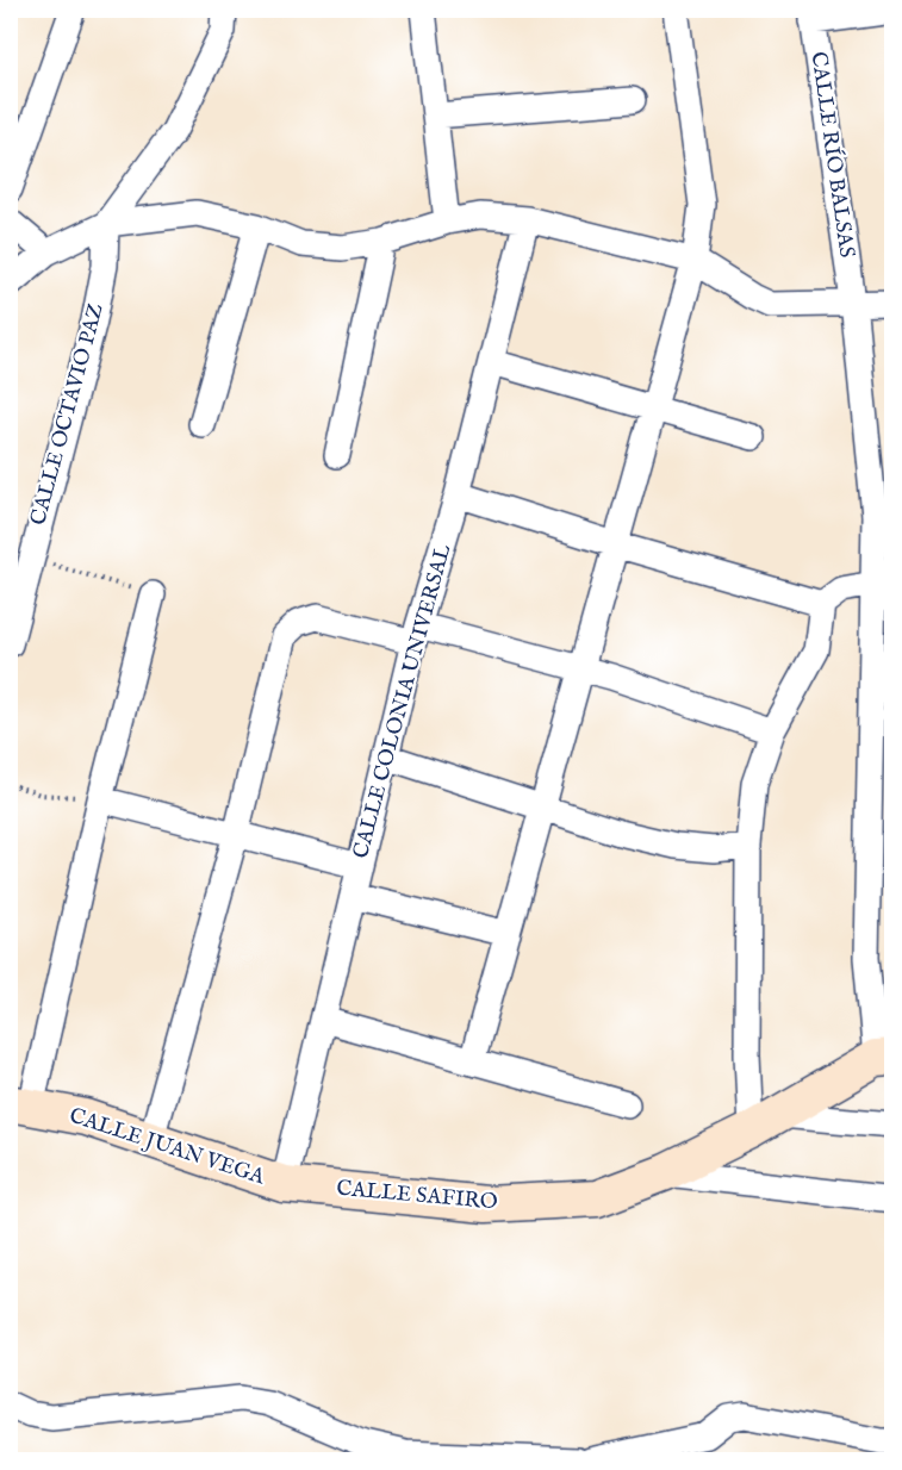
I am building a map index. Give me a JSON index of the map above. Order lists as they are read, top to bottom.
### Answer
{
  "streets": {
    "street": [
      "CALLE RÍO BALSAS",
      "CALLE OCTAVIO PAZ",
      "CALLE COLONIA UNIVERSAL",
      "CALLE JUAN VEGA",
      "CALLE SAFIRO"
    ]
  },
  "crossings": [
    ["CALLE COLONIA UNIVERSAL", "CALLE JUAN VEGA"],
    ["CALLE COLONIA UNIVERSAL", "CALLE SAFIRO"],
    ["CALLE JUAN VEGA", "CALLE SAFIRO"]
  ]
}
